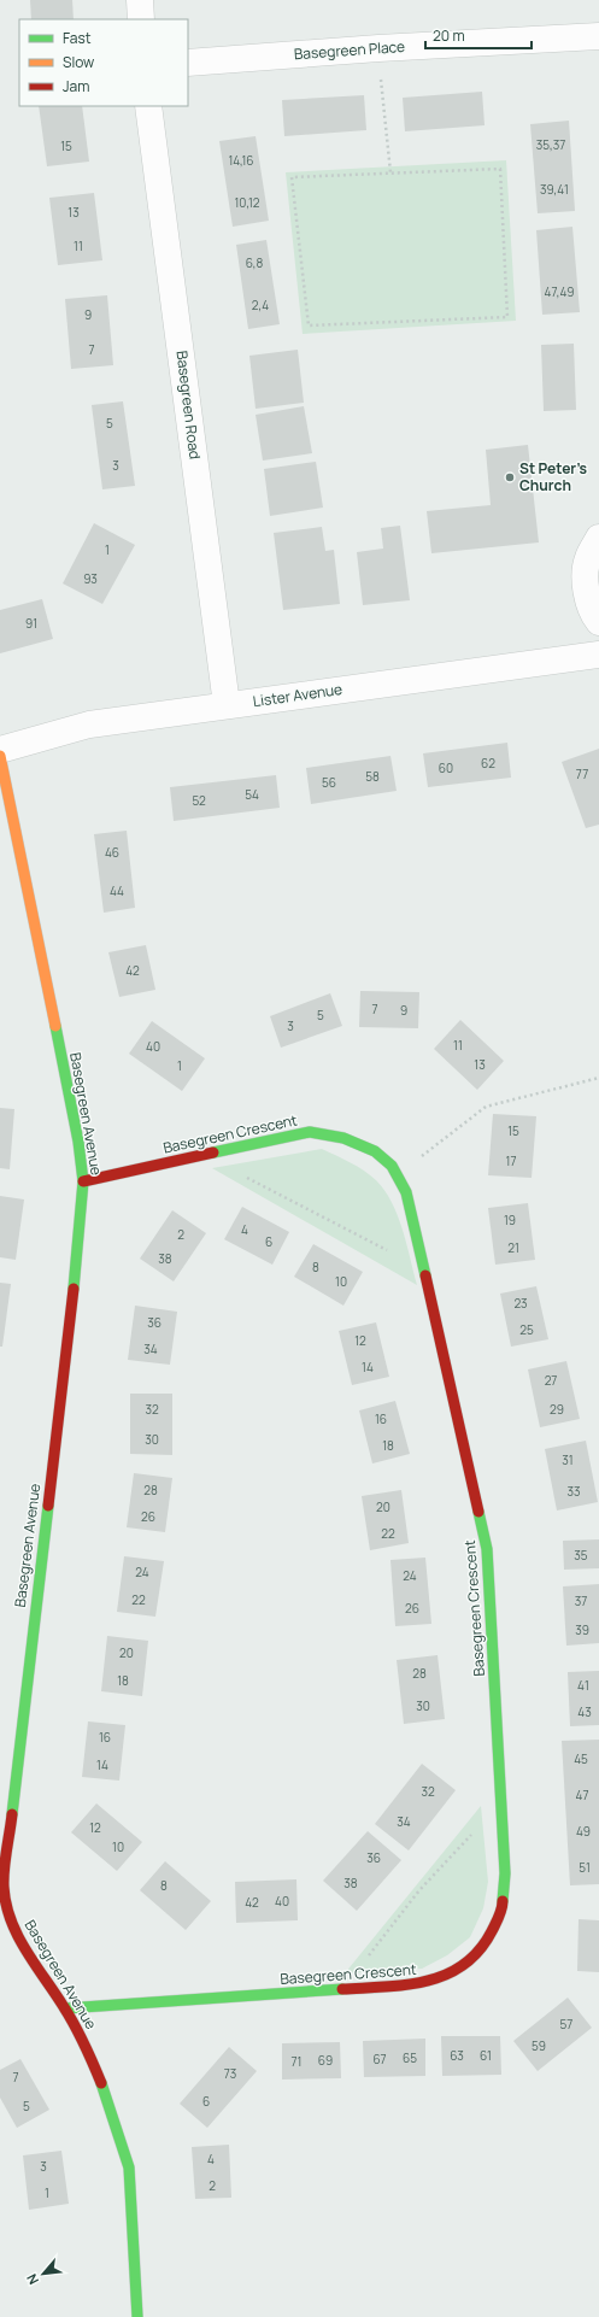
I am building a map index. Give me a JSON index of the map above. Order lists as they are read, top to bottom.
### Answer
{
  "streets": {
    "street": [
      "Basegreen Place",
      "Basegreen Road",
      "Lister Avenue",
      "Basegreen Avenue",
      "Basegreen Crescent"
    ]
  },
  "crossings": [
    ["Basegreen Road", "Lister Avenue"],
    ["Basegreen Avenue", "Basegreen Crescent"]
  ],
  "places": ["St Peter’s Church"],
  "house_numbers": [
    "35,37",
    "15",
    "14,16",
    "39,41",
    "10,12",
    "13",
    "11",
    "6,8",
    "47,49",
    "2,4",
    "9",
    "7",
    "5",
    "3",
    "1",
    "93",
    "91",
    "62",
    "60",
    "77",
    "58",
    "56",
    "54",
    "52",
    "46",
    "44",
    "42",
    "7",
    "9",
    "5",
    "3",
    "11",
    "40",
    "13",
    "1",
    "15",
    "17",
    "19",
    "4",
    "2",
    "6",
    "21",
    "38",
    "8",
    "10",
    "23",
    "36",
    "25",
    "12",
    "34",
    "14",
    "27",
    "32",
    "29",
    "16",
    "30",
    "18",
    "31",
    "28",
    "33",
    "20",
    "26",
    "22",
    "35",
    "24",
    "24",
    "22",
    "37",
    "26",
    "39",
    "20",
    "28",
    "18",
    "41",
    "30",
    "43",
    "16",
    "45",
    "14",
    "32",
    "47",
    "34",
    "12",
    "49",
    "10",
    "36",
    "51",
    "38",
    "8",
    "40",
    "42",
    "57",
    "59",
    "63",
    "61",
    "65",
    "67",
    "69",
    "71",
    "73",
    "7",
    "6",
    "5",
    "4",
    "3",
    "2",
    "1"
  ],
  "legend": ["Fast", "Slow", "Jam"],
  "scale_bar": "20 m",
  "north": "bottom left"
}
